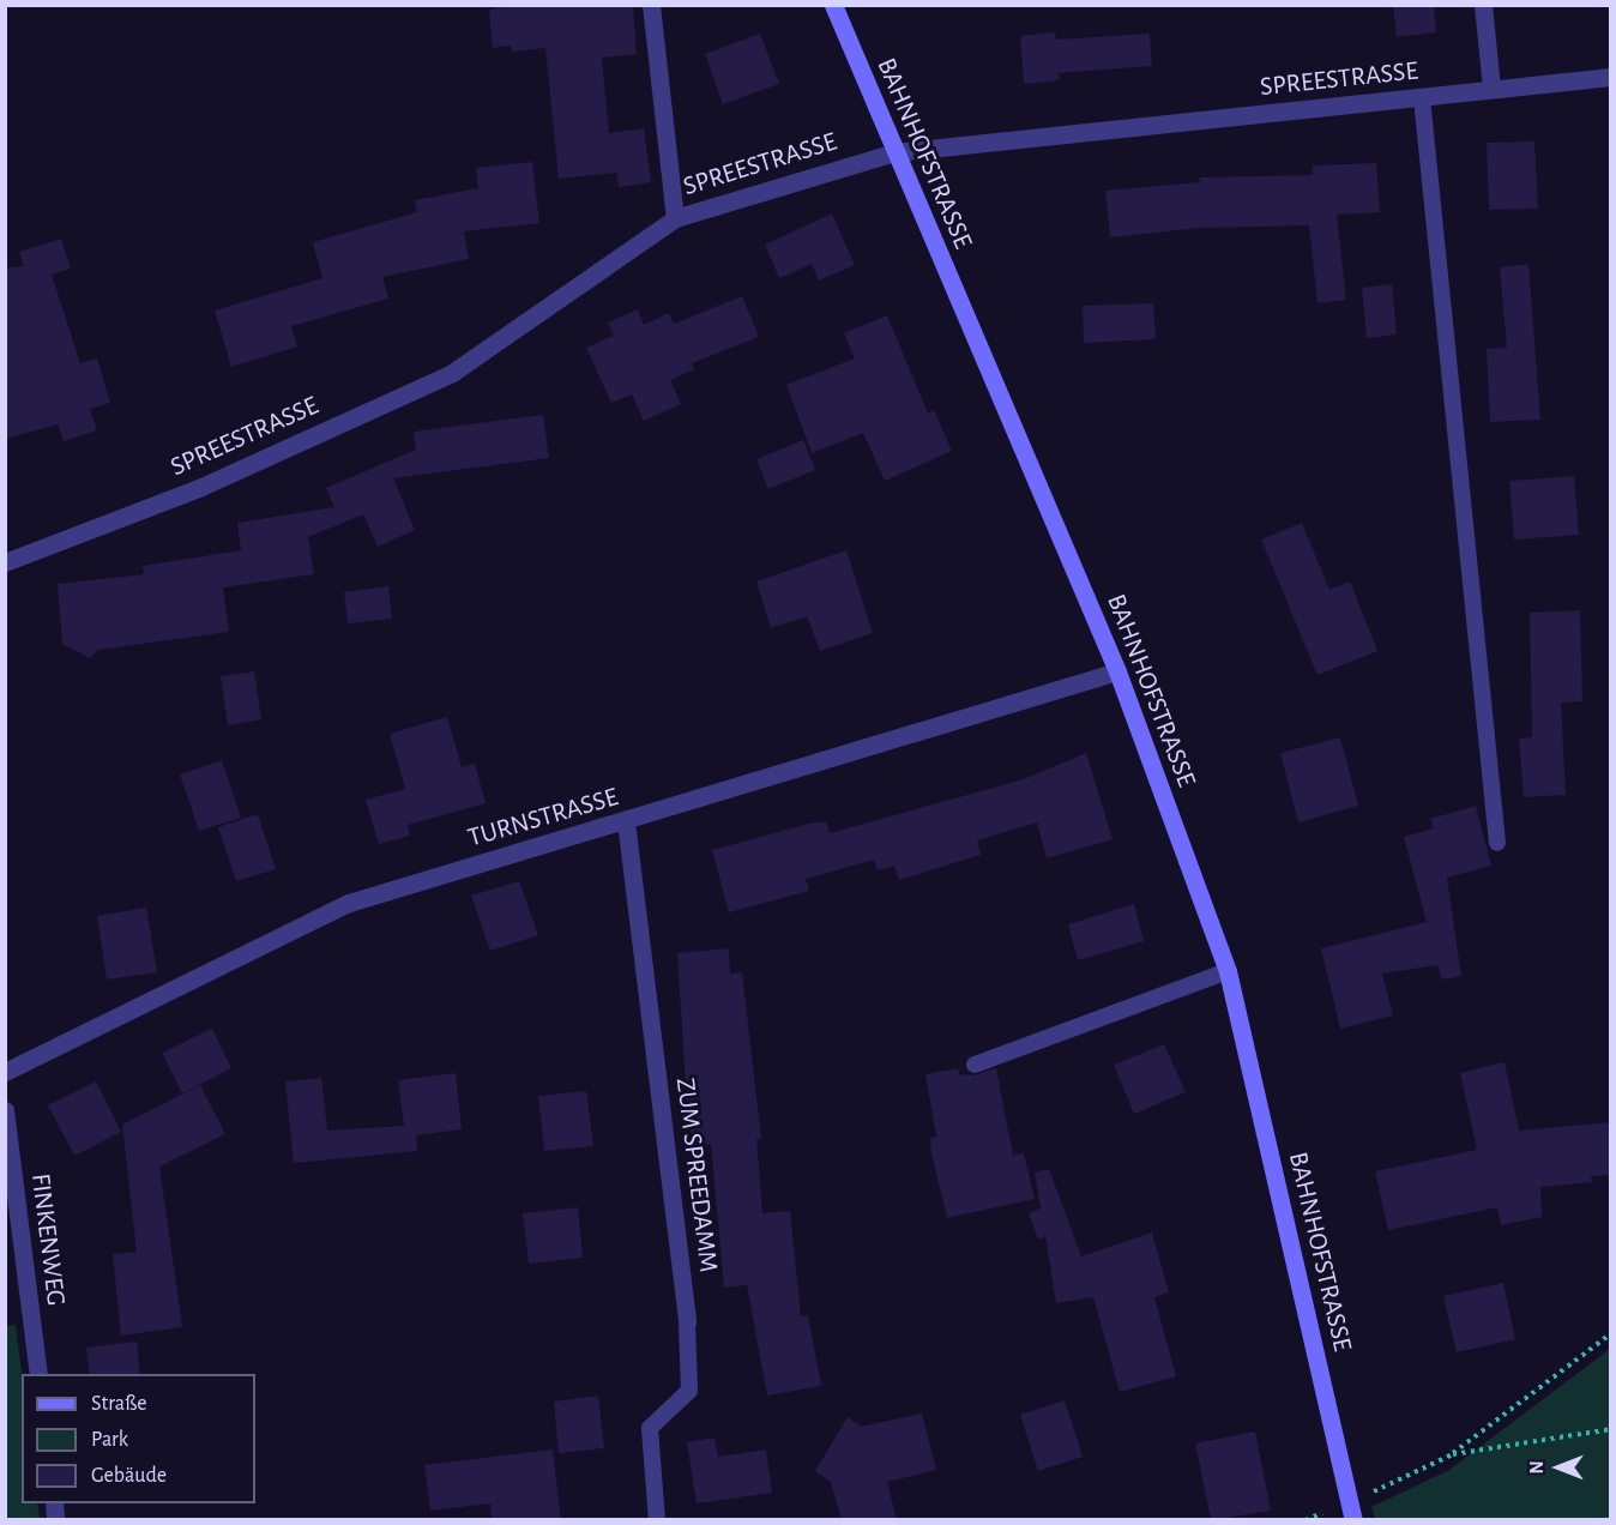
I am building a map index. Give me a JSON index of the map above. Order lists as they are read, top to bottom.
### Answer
{
  "streets": {
    "main road": ["BAHNHOFSTRASSE"],
    "street": [
      "SPREESTRASSE",
      "TURNSTRASSE",
      "ZUM SPREEDAMM",
      "FINKENWEG"
    ]
  },
  "crossings": [
    ["SPREESTRASSE", "BAHNHOFSTRASSE"],
    ["BAHNHOFSTRASSE", "TURNSTRASSE"],
    ["TURNSTRASSE", "ZUM SPREEDAMM"]
  ],
  "legend": ["Straße", "Park", "Gebäude"],
  "north": "left"
}
